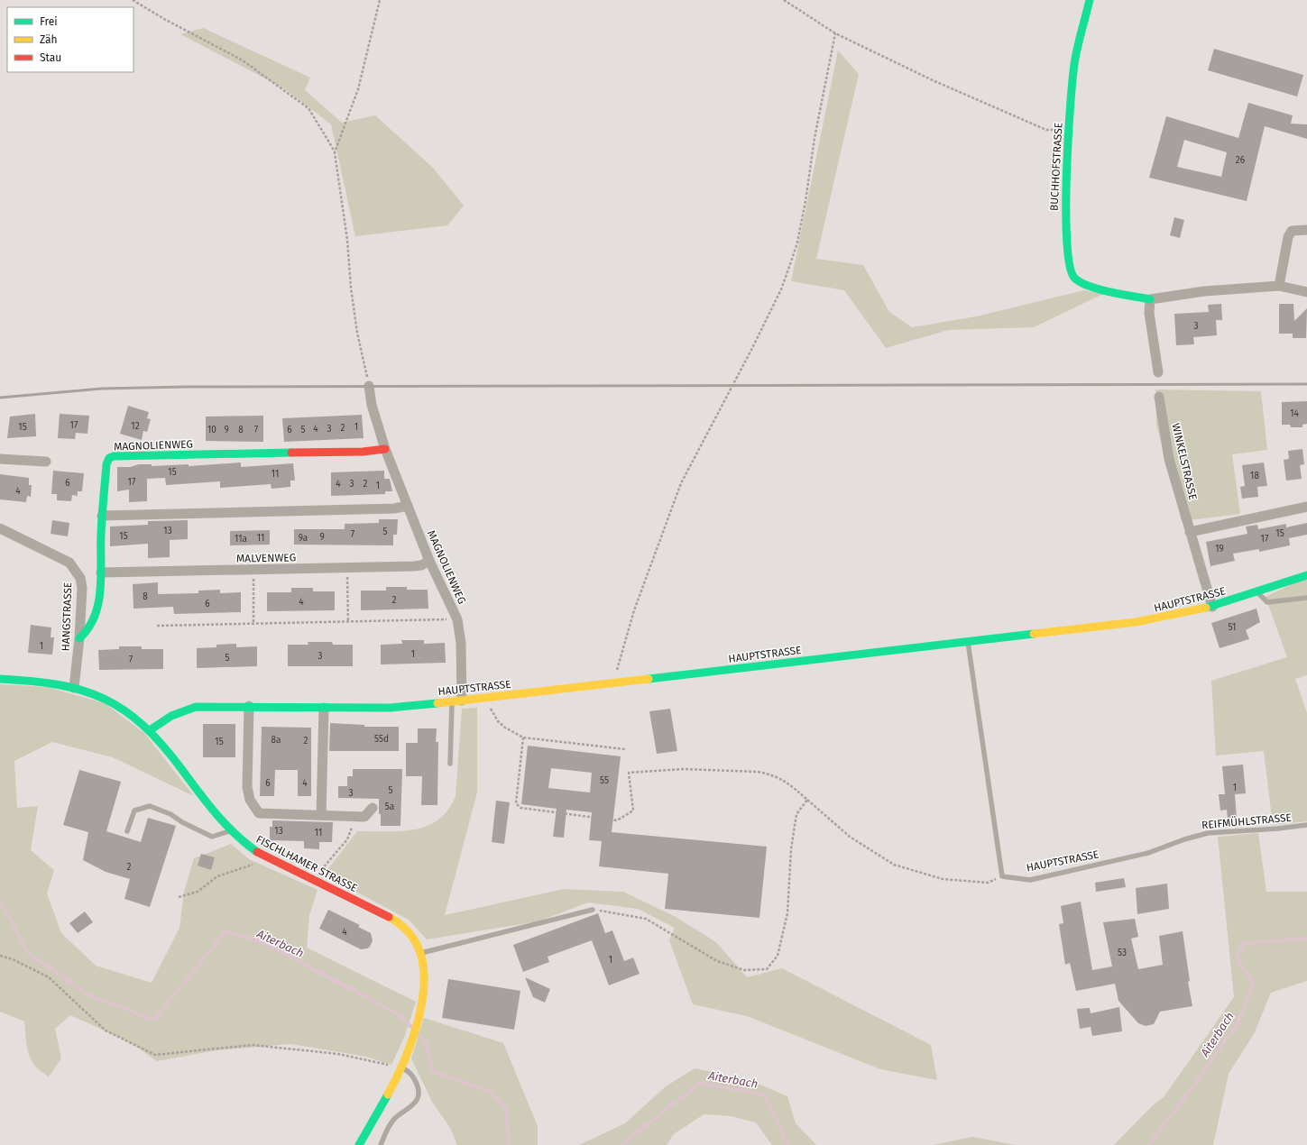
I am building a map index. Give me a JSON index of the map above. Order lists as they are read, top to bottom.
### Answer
{
  "streets": {
    "street": [
      "BUCHHOFSTRASSE",
      "MAGNOLIENWEG",
      "WINKELSTRASSE",
      "MALVENWEG",
      "HAUPTSTRASSE",
      "HANGSTRASSE",
      "FISCHLHAMER STRASSE"
    ],
    "lane": ["REIFMÜHLSTRASSE"]
  },
  "crossings": [
    ["MAGNOLIENWEG", "MALVENWEG"],
    ["MAGNOLIENWEG", "HAUPTSTRASSE"],
    ["MAGNOLIENWEG", "HANGSTRASSE"],
    ["WINKELSTRASSE", "HAUPTSTRASSE"],
    ["HAUPTSTRASSE", "REIFMÜHLSTRASSE"],
    ["HAUPTSTRASSE", "FISCHLHAMER STRASSE"]
  ],
  "water": ["Aiterbach"],
  "house_numbers": [
    "26",
    "3",
    "14",
    "17",
    "12",
    "15",
    "1",
    "2",
    "4",
    "3",
    "10",
    "9",
    "8",
    "7",
    "6",
    "5",
    "15",
    "11",
    "18",
    "17",
    "6",
    "4",
    "3",
    "2",
    "1",
    "4",
    "13",
    "5",
    "15",
    "7",
    "15",
    "9",
    "11",
    "9a",
    "11a",
    "17",
    "19",
    "8",
    "2",
    "4",
    "6",
    "51",
    "1",
    "1",
    "3",
    "5",
    "7",
    "55d",
    "8a",
    "2",
    "15",
    "55",
    "6",
    "4",
    "1",
    "5",
    "3",
    "5a",
    "13",
    "11",
    "2",
    "4",
    "53",
    "1"
  ],
  "legend": ["Frei", "Zäh", "Stau"]
}
